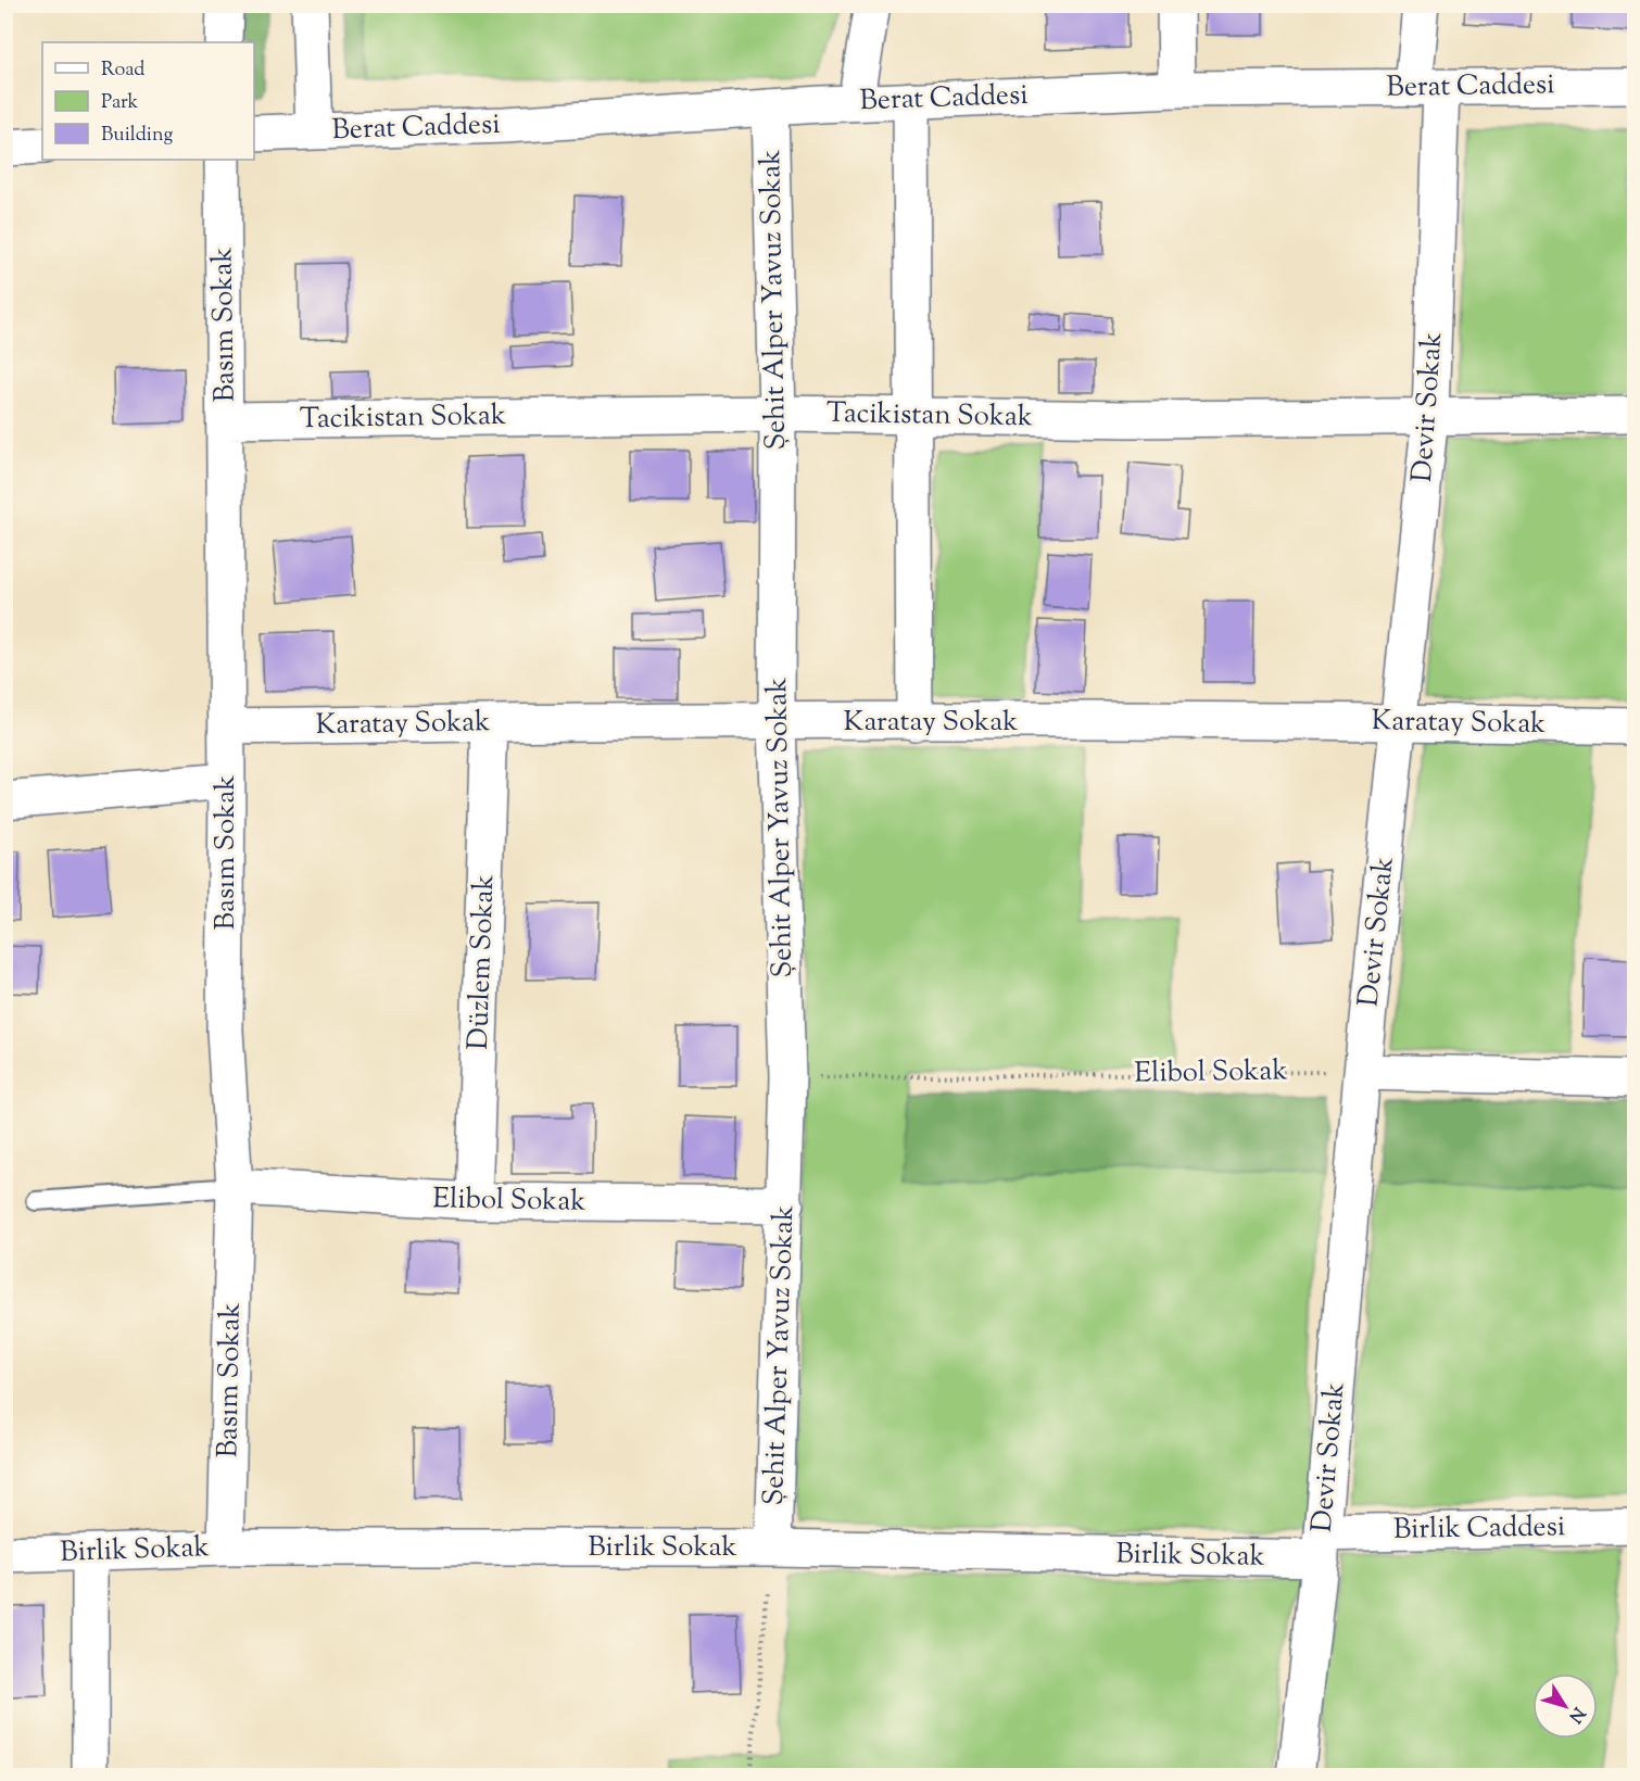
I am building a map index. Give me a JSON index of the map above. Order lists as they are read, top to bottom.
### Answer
{
  "streets": {
    "street": [
      "Berat Caddesi",
      "Şehit Alper Yavuz Sokak",
      "Basım Sokak",
      "Devir Sokak",
      "Tacikistan Sokak",
      "Karatay Sokak",
      "Düzlem Sokak",
      "Elibol Sokak",
      "Birlik Caddesi",
      "Birlik Sokak"
    ]
  },
  "crossings": [
    ["Berat Caddesi", "Şehit Alper Yavuz Sokak"],
    ["Berat Caddesi", "Devir Sokak"],
    ["Şehit Alper Yavuz Sokak", "Tacikistan Sokak"],
    ["Şehit Alper Yavuz Sokak", "Karatay Sokak"],
    ["Şehit Alper Yavuz Sokak", "Elibol Sokak"],
    ["Şehit Alper Yavuz Sokak", "Birlik Sokak"],
    ["Basım Sokak", "Tacikistan Sokak"],
    ["Basım Sokak", "Karatay Sokak"],
    ["Basım Sokak", "Elibol Sokak"],
    ["Basım Sokak", "Birlik Sokak"],
    ["Devir Sokak", "Tacikistan Sokak"],
    ["Devir Sokak", "Karatay Sokak"],
    ["Devir Sokak", "Elibol Sokak"],
    ["Devir Sokak", "Birlik Caddesi"],
    ["Devir Sokak", "Birlik Sokak"],
    ["Karatay Sokak", "Düzlem Sokak"],
    ["Düzlem Sokak", "Elibol Sokak"],
    ["Birlik Caddesi", "Birlik Sokak"]
  ],
  "legend": ["Road", "Park", "Building"],
  "north": "bottom right"
}
